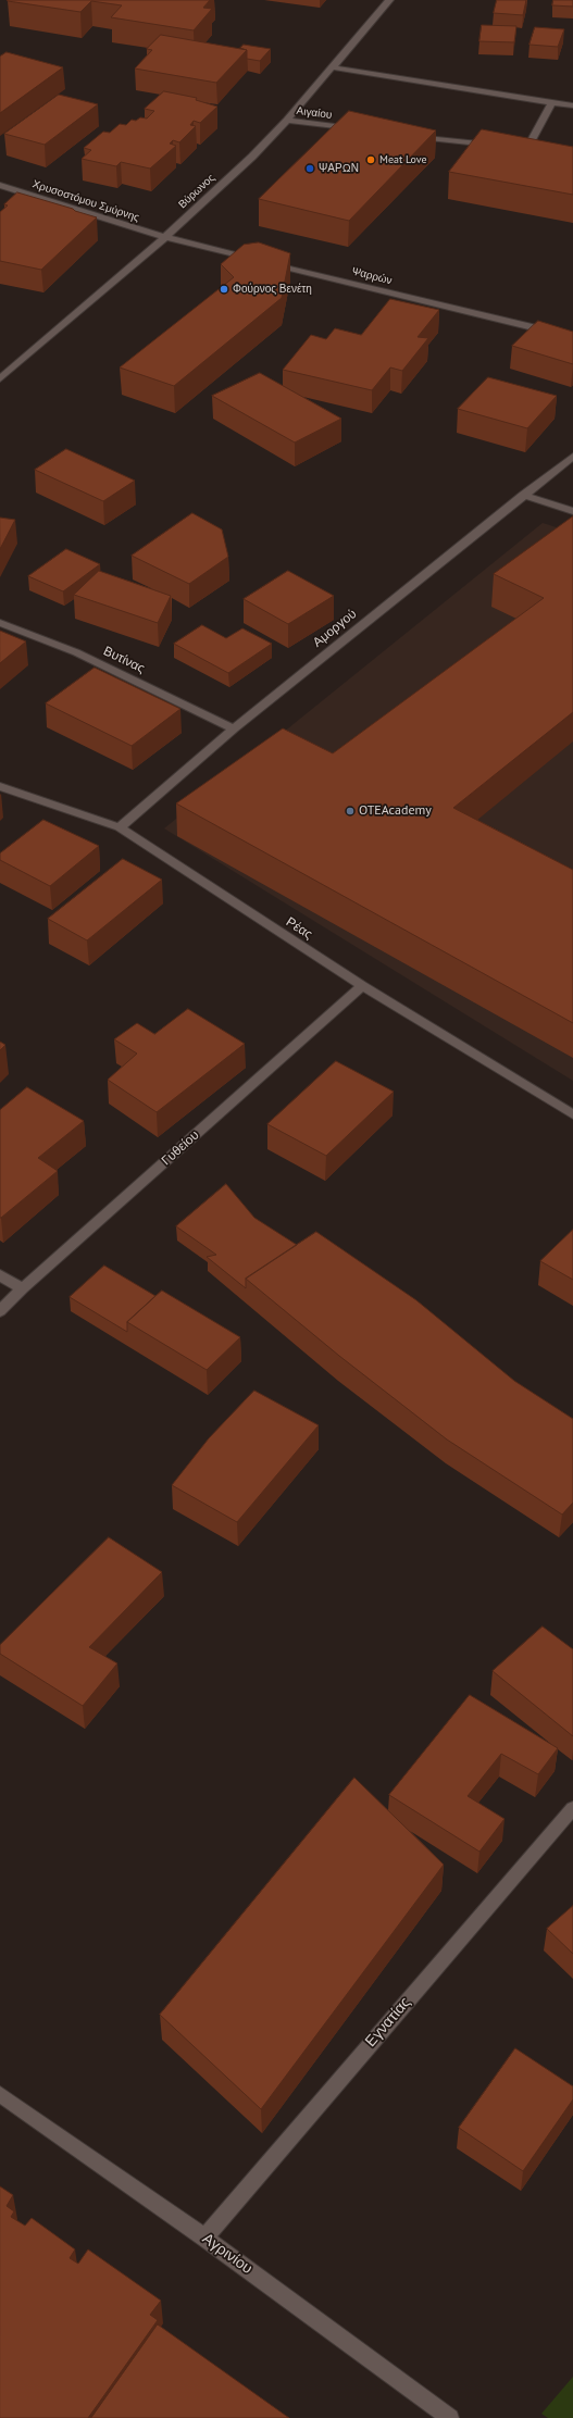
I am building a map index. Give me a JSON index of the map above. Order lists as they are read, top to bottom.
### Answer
{
  "streets": {
    "street": [
      "Αιγαίου",
      "Βύρωνος",
      "Χρυσοστόμου Σμύρνης",
      "Ψαρρών",
      "Αμοργού",
      "Βυτίνας",
      "Ρέας",
      "Γυθείου",
      "Εγνατίας",
      "Αγρινίου"
    ]
  },
  "crossings": [
    ["Αιγαίου", "Βύρωνος"],
    ["Βύρωνος", "Χρυσοστόμου Σμύρνης"],
    ["Βύρωνος", "Ψαρρών"],
    ["Χρυσοστόμου Σμύρνης", "Ψαρρών"],
    ["Αμοργού", "Βυτίνας"],
    ["Αμοργού", "Ρέας"],
    ["Ρέας", "Γυθείου"],
    ["Εγνατίας", "Αγρινίου"]
  ],
  "places": [
    "Meat Love",
    "ΨΑΡΩΝ",
    "Φούρνος Βενέτη",
    "OTEAcademy"
  ]
}
